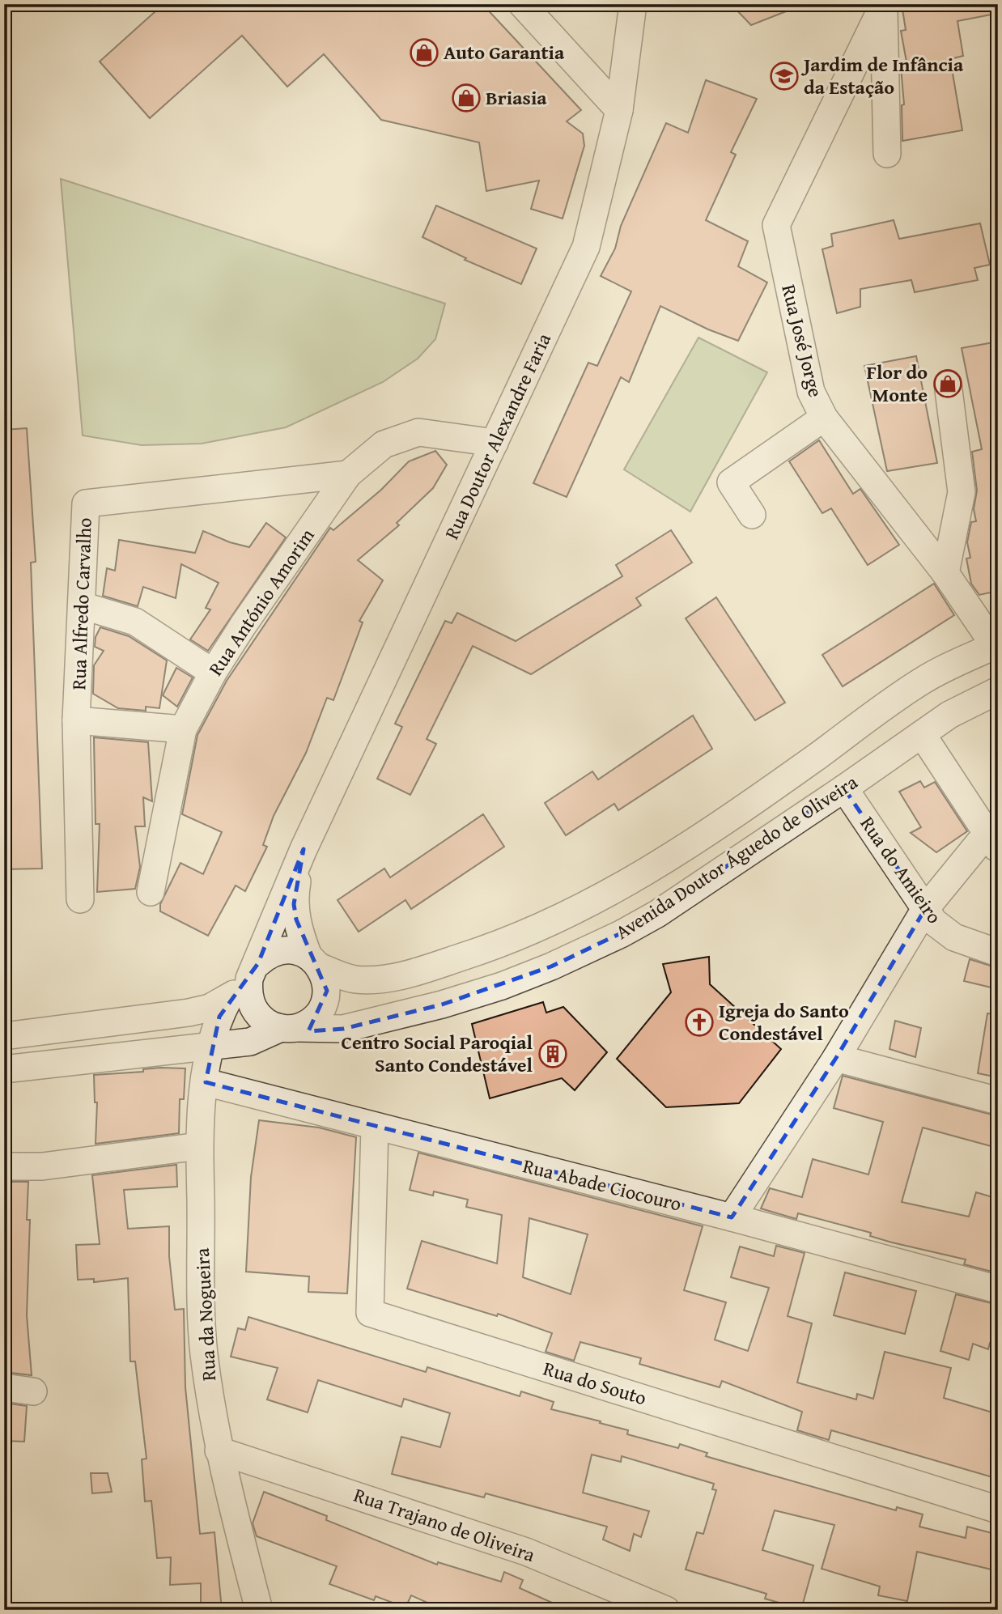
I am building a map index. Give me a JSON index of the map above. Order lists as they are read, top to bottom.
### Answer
{
  "streets": {
    "street": [
      "Rua José Jorge",
      "Rua Doutor Alexandre Faria",
      "Rua António Amorim",
      "Rua Alfredo Carvalho",
      "Avenida Doutor Águedo de Oliveira",
      "Rua do Amieiro",
      "Rua Abade Ciocouro",
      "Rua da Nogueira",
      "Rua do Souto",
      "Rua Trajano de Oliveira"
    ]
  },
  "crossings": [
    ["Rua José Jorge", "Avenida Doutor Águedo de Oliveira"],
    ["Rua Doutor Alexandre Faria", "Rua António Amorim"],
    ["Rua António Amorim", "Rua Alfredo Carvalho"],
    ["Avenida Doutor Águedo de Oliveira", "Rua do Amieiro"],
    ["Rua Abade Ciocouro", "Rua da Nogueira"],
    ["Rua Abade Ciocouro", "Rua do Souto"],
    ["Rua da Nogueira", "Rua Trajano de Oliveira"]
  ],
  "places": {
    "shop": ["Auto Garantia", "Briasia", "Flor do Monte"],
    "school or university": ["Jardim de Infância da Estação"],
    "church": ["Igreja do Santo Condestável"],
    "building": ["Centro Social Paroqial Santo Condestável"]
  }
}
